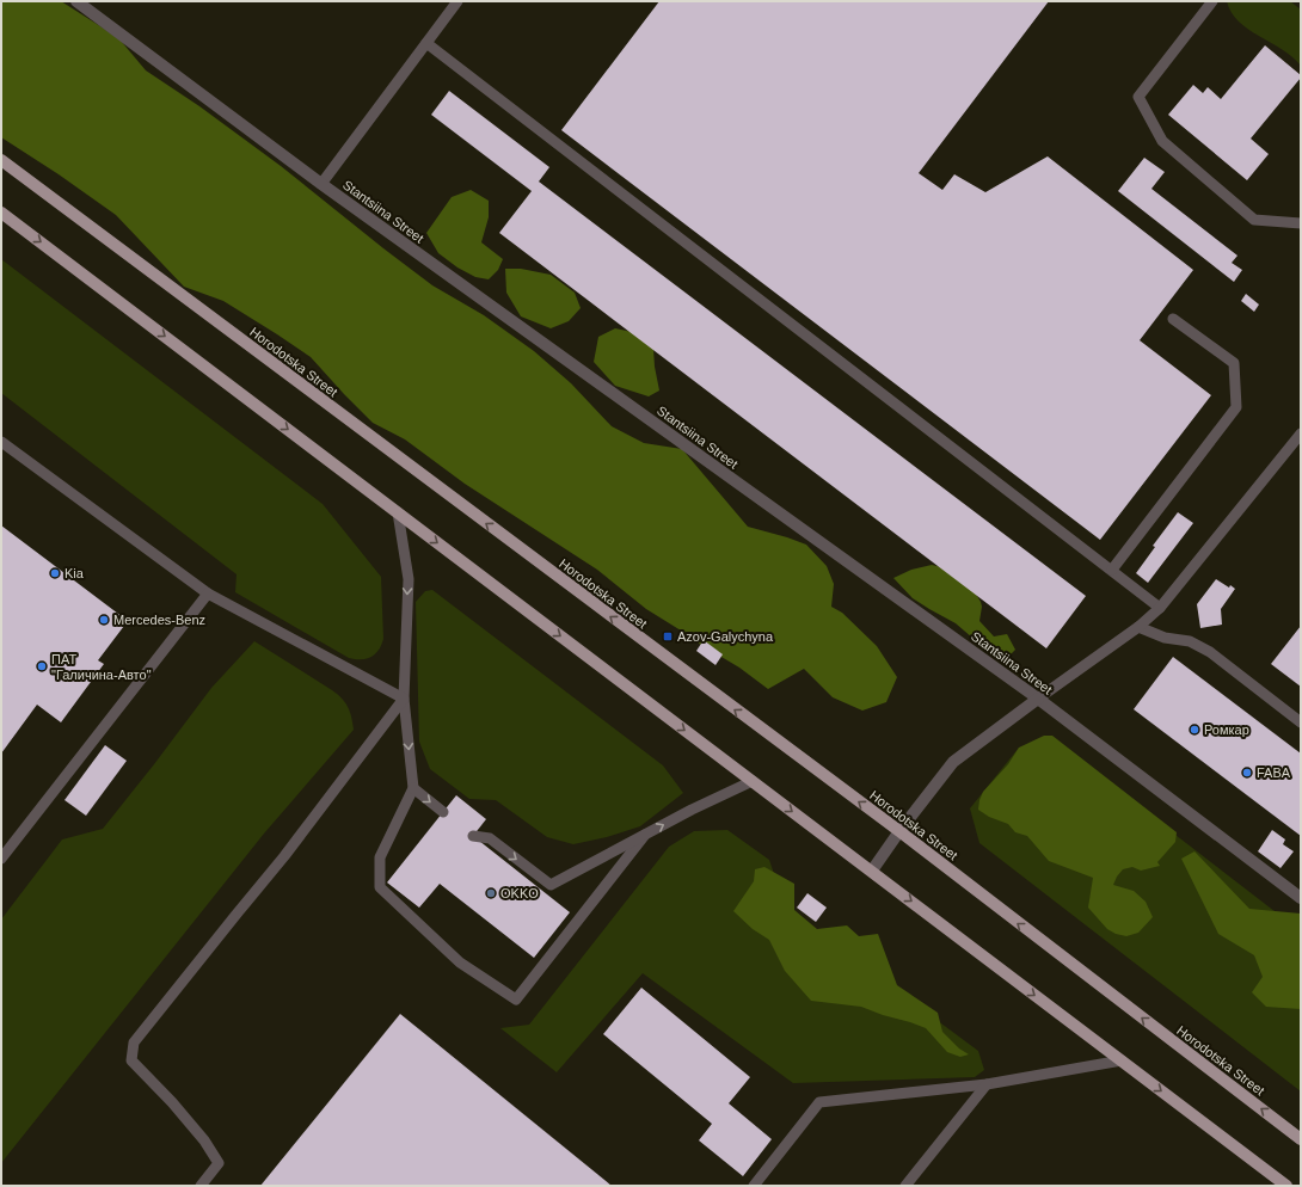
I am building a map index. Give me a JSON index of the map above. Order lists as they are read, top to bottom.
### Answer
{
  "streets": {
    "main road": ["Horodotska Street"],
    "street": ["Stantsiina Street"]
  },
  "places": {
    "other": [
      "Kia",
      "Mercedes-Benz",
      "ПАТ \"Галичина-Авто\"",
      "Ромкар",
      "FABA",
      "OKKO"
    ],
    "transit": ["Azov-Galychyna"]
  }
}
